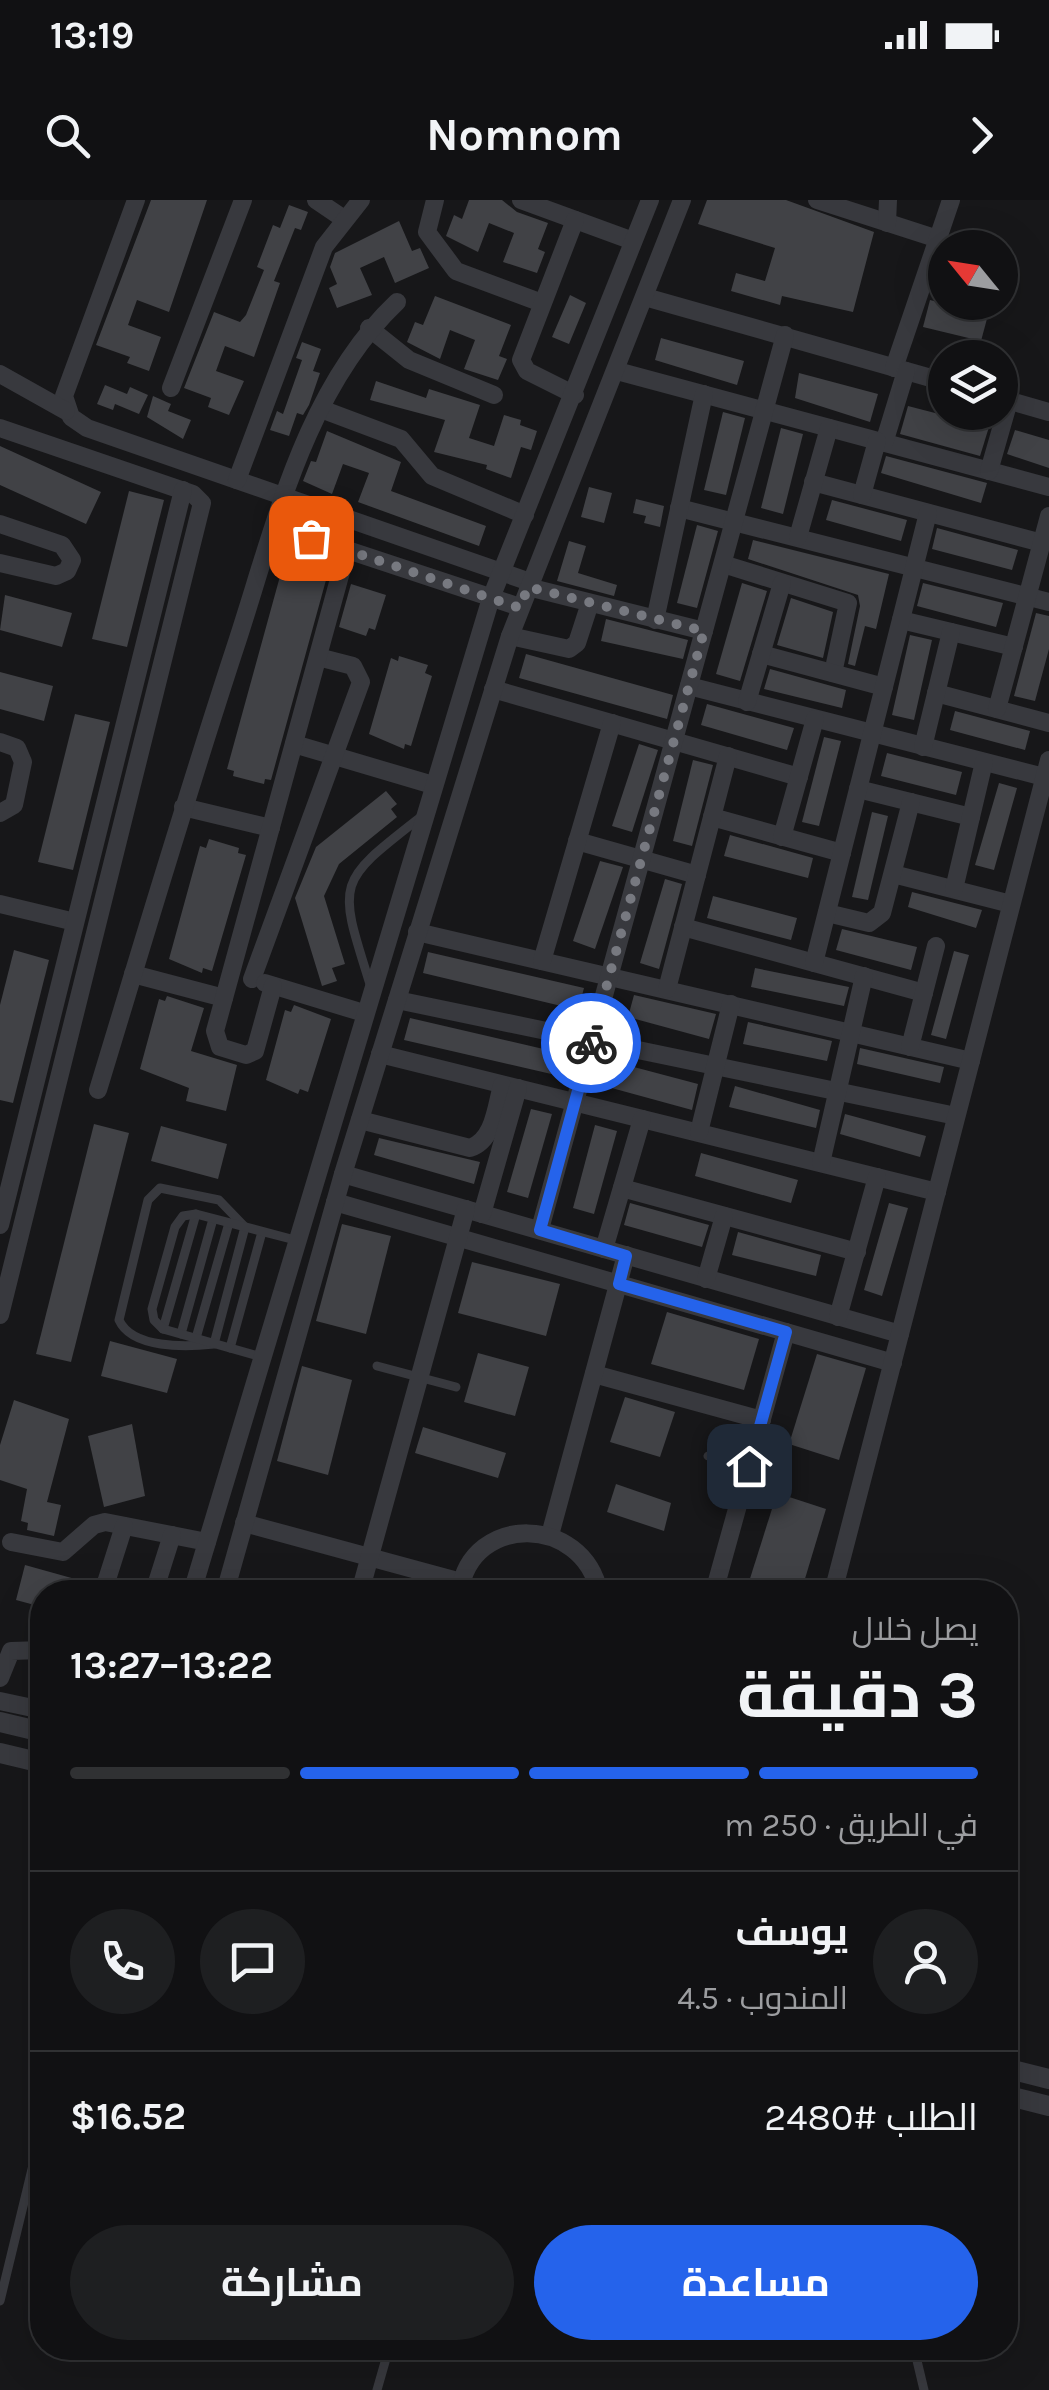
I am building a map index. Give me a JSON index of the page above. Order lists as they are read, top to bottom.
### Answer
{
  "north": "top left",
  "page": {
    "status": "13:19",
    "header": "Nomnom",
    "heading": ["3 دقيقة", "يصل خلال", "13:22–13:27"],
    "panel": [
      "يوسف",
      "المندوب · 4.5",
      "الطلب #2480",
      "$16.52"
    ],
    "bar": "في الطريق · 250 m",
    "buttons": ["مساعدة", "مشاركة"]
  }
}
